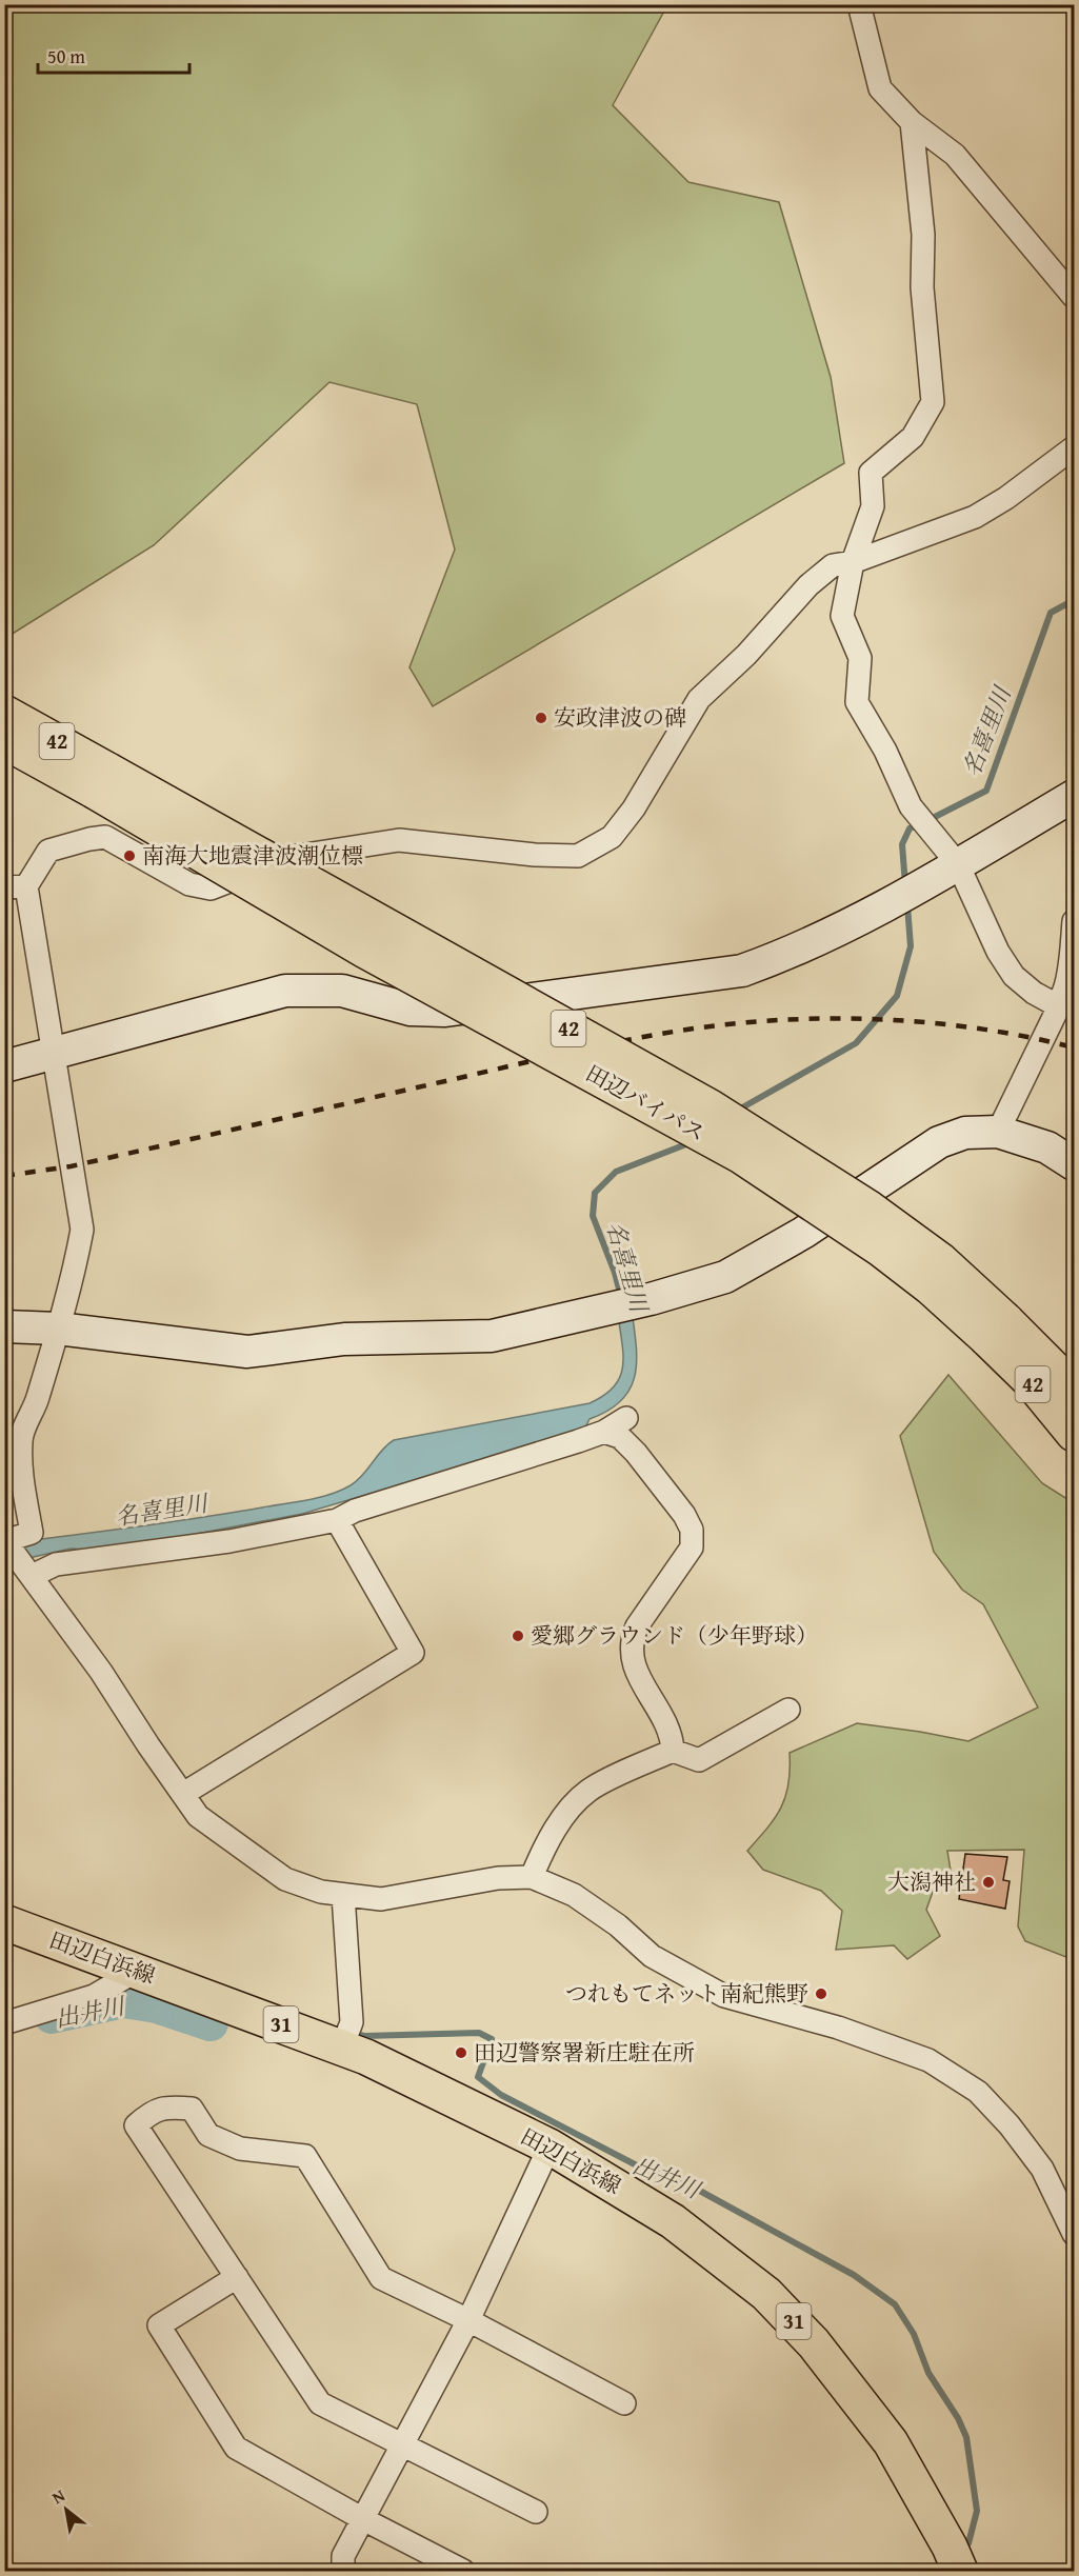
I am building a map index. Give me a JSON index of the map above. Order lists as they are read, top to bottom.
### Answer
{
  "streets": {
    "main road": [
      "42",
      "田辺バイパス",
      "田辺白浜線",
      "31"
    ]
  },
  "water": ["名喜里川", "出井川"],
  "places": [
    "安政津波の碑",
    "南海大地震津波潮位標",
    "愛郷グラウンド（少年野球）",
    "大潟神社",
    "つれもてネット南紀熊野",
    "田辺警察署新庄駐在所"
  ],
  "scale_bar": "50 m",
  "north": "top left"
}
